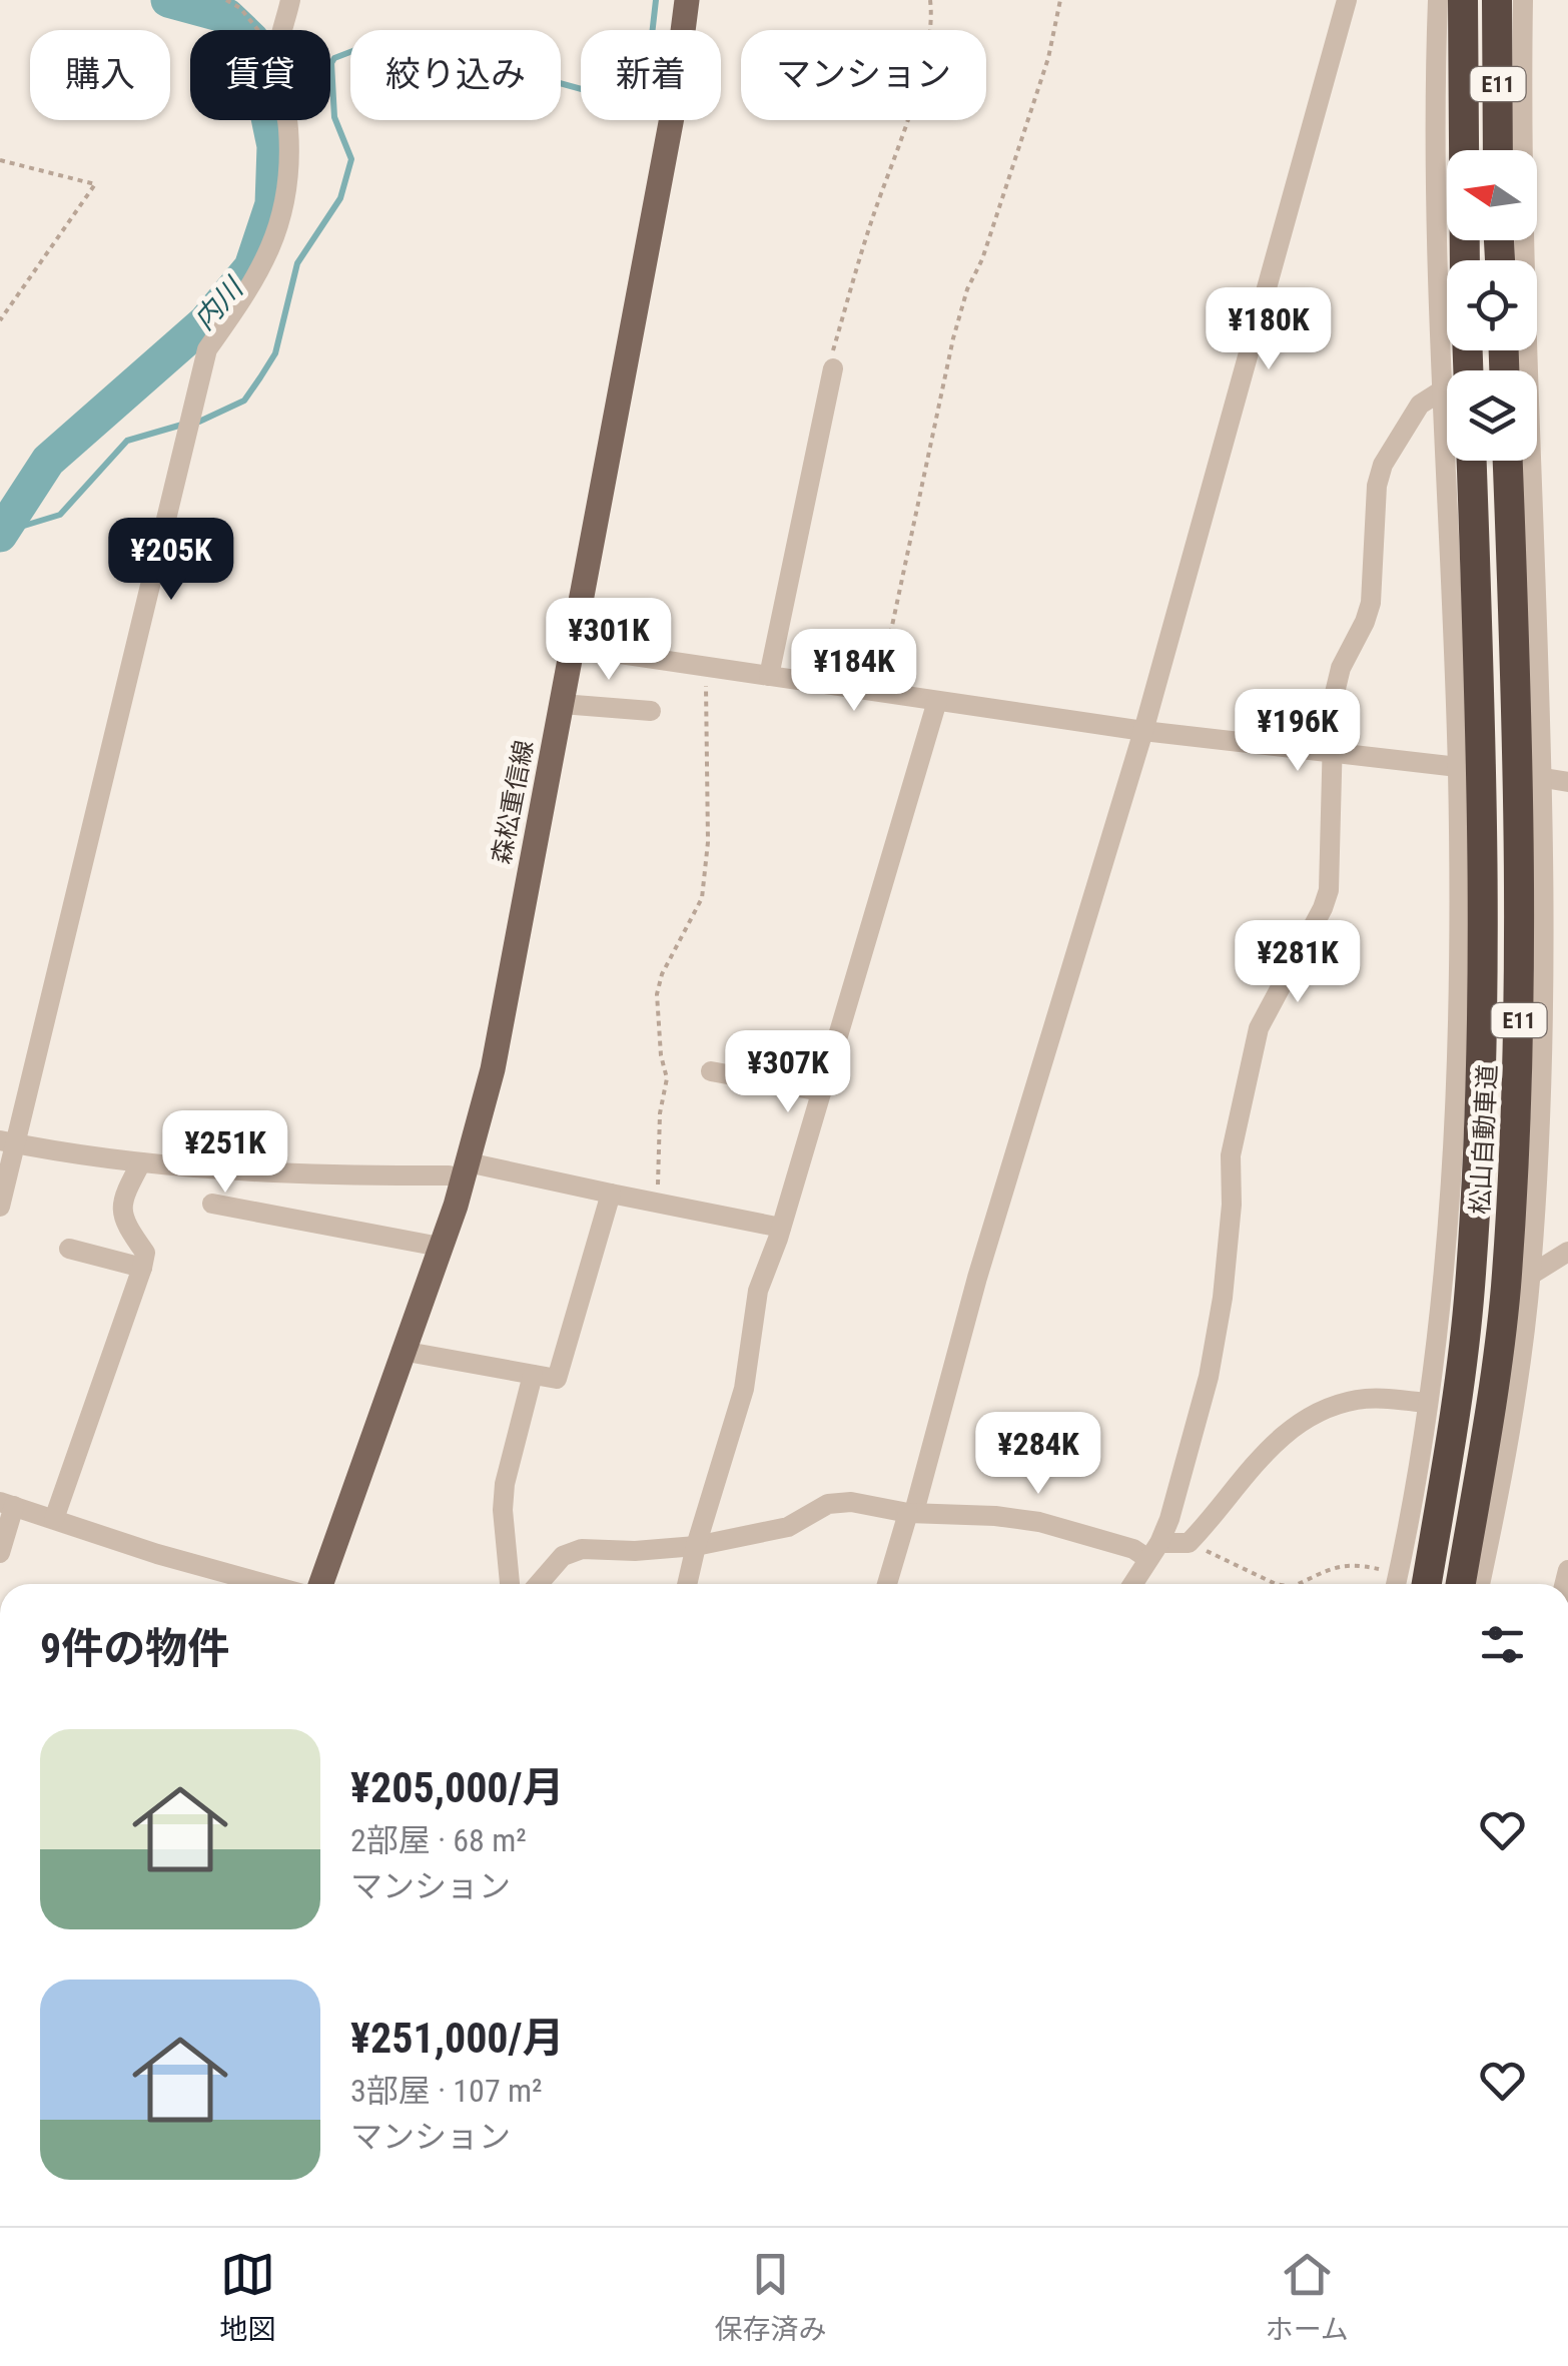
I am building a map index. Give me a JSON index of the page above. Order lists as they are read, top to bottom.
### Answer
{
  "streets": {
    "highway": ["E11", "松山自動車道"],
    "main road": ["森松重信線"]
  },
  "water": ["内川"],
  "north": "left",
  "page": {
    "chip": [
      "購入",
      "賃貸",
      "絞り込み",
      "新着",
      "マンション"
    ],
    "price": [
      "¥180K",
      "¥205K",
      "¥301K",
      "¥184K",
      "¥196K",
      "¥281K",
      "¥307K",
      "¥251K",
      "¥284K"
    ],
    "heading": "9件の物件",
    "list": [
      {
        "name": "¥205,000/月",
        "note": "2部屋 · 68 m² · マンション"
      },
      {
        "name": "¥251,000/月",
        "note": "3部屋 · 107 m² · マンション"
      }
    ],
    "tabs": ["地図", "保存済み", "ホーム"]
  }
}
